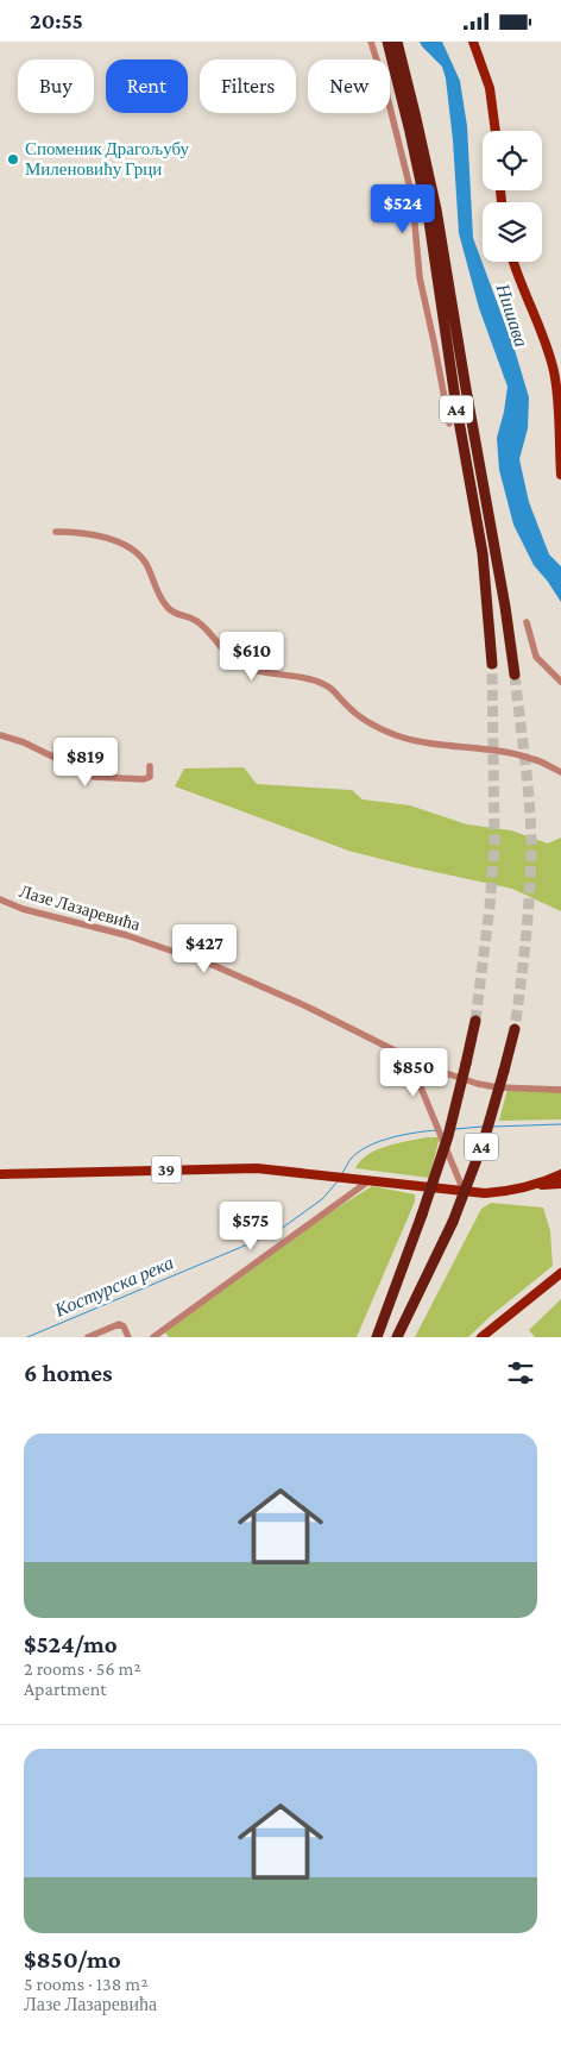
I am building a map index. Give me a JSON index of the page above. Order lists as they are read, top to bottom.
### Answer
{
  "streets": {
    "highway": ["A4"],
    "main road": ["39"],
    "street": ["Лазе Лазаревића"]
  },
  "water": ["Нишава", "Костурска река"],
  "places": ["Споменик Драгољубу Миленовићу Грци"],
  "page": {
    "status": "20:55",
    "chip": [
      "Buy",
      "Rent",
      "Filters",
      "New"
    ],
    "price": [
      "$524",
      "$610",
      "$819",
      "$427",
      "$850",
      "$575"
    ],
    "heading": "6 homes",
    "list": [
      {
        "name": "$524/mo",
        "note": "2 rooms · 56 m² · Apartment"
      },
      {
        "name": "$850/mo",
        "note": "5 rooms · 138 m² · Лазе Лазаревића"
      }
    ]
  }
}
